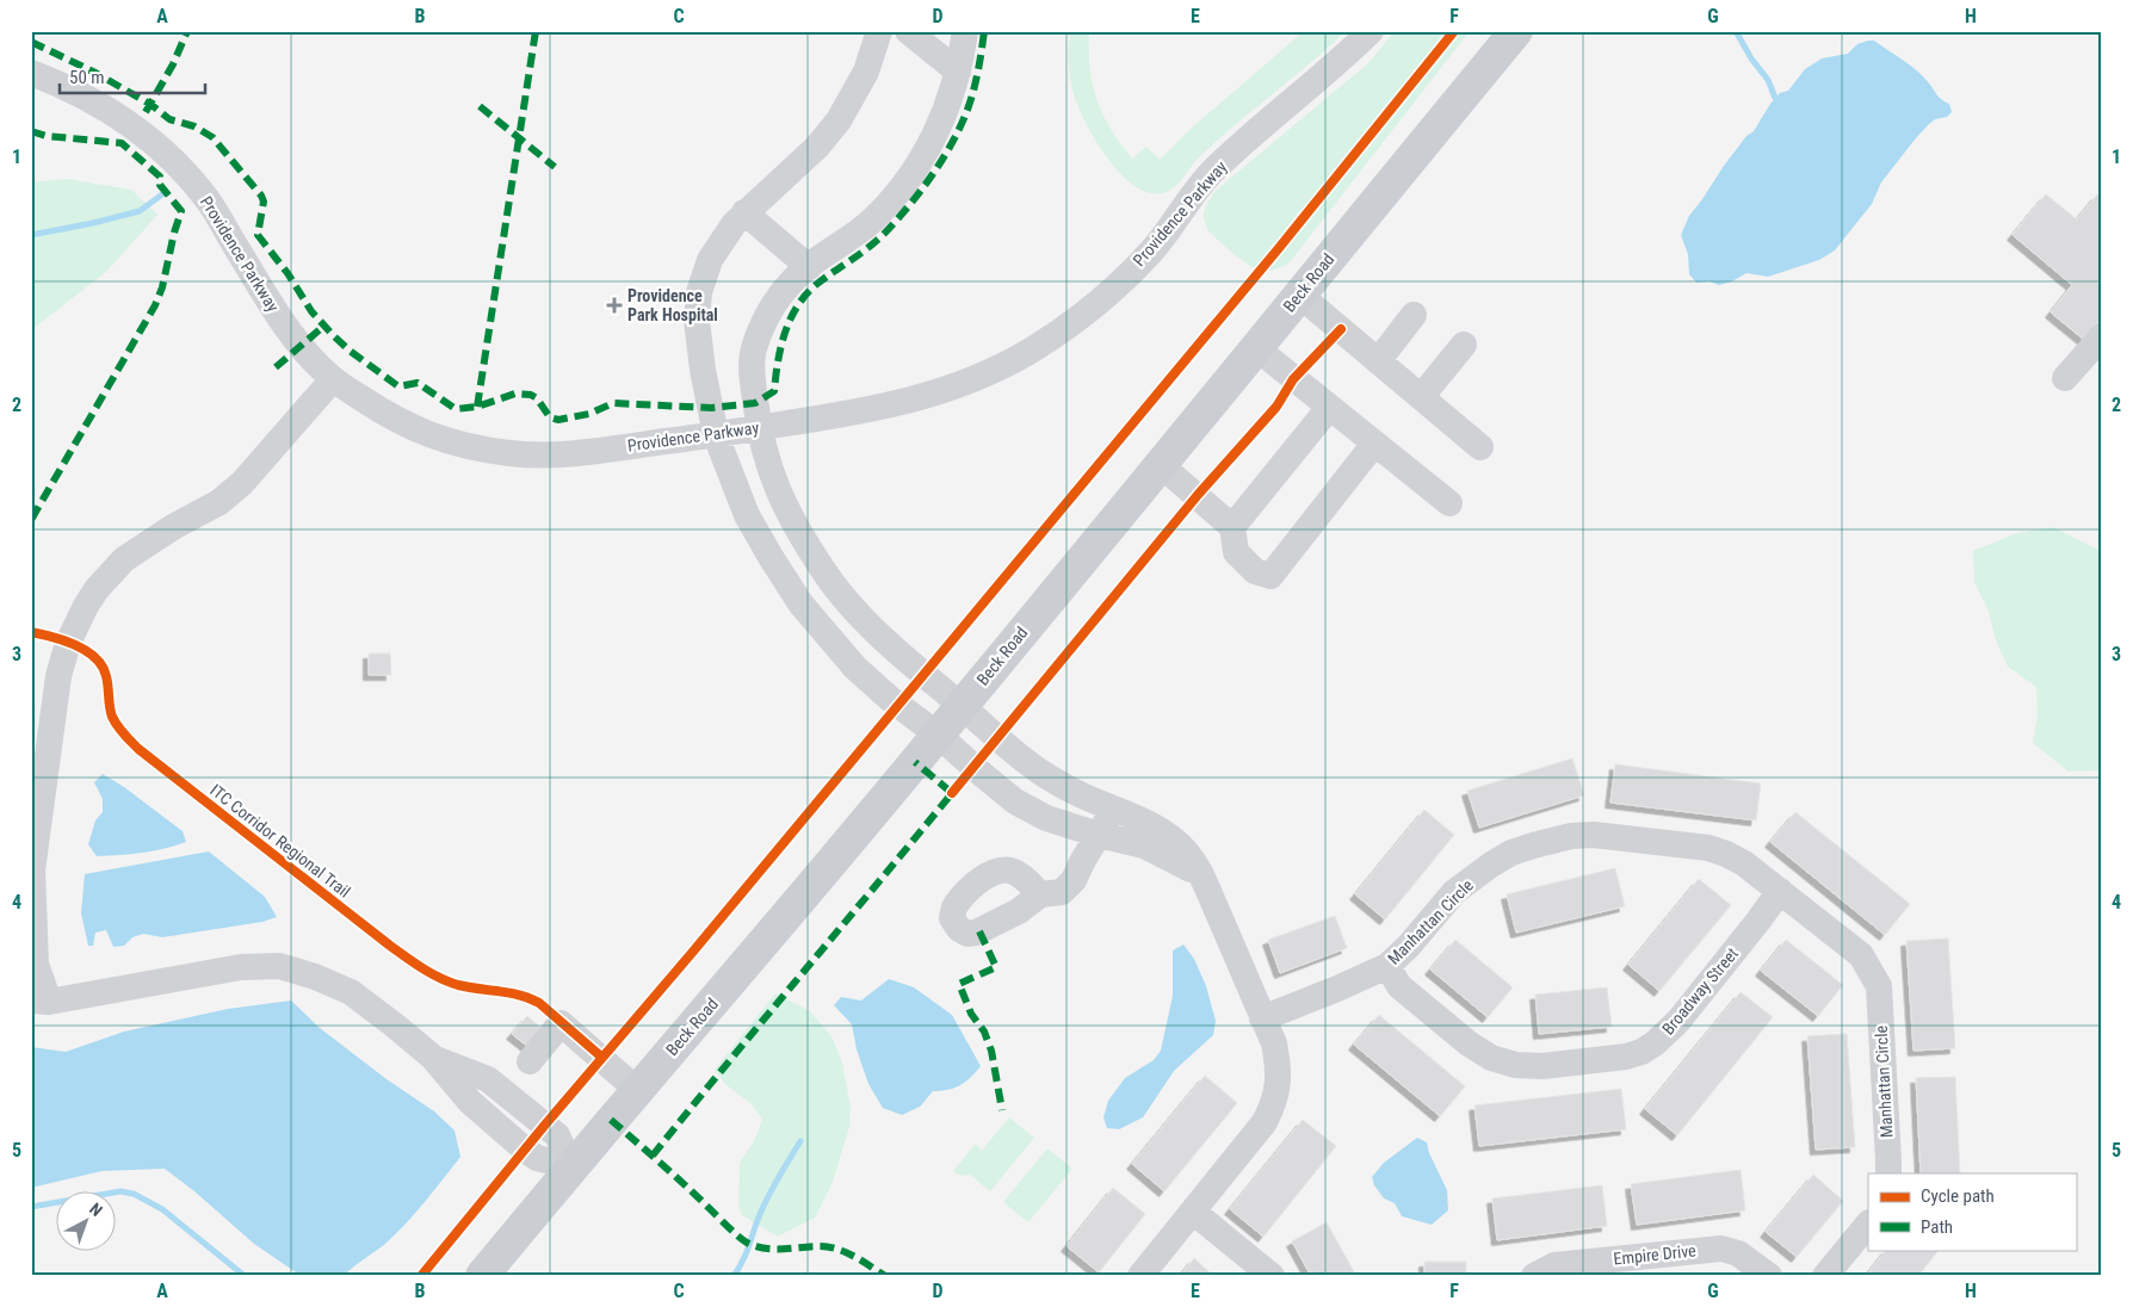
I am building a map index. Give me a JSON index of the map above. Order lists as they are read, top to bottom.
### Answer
{
  "streets": {
    "main road": ["Beck Road"],
    "street": [
      "Providence Parkway",
      "Manhattan Circle",
      "Broadway Street",
      "Empire Drive"
    ],
    "cycle path": ["ITC Corridor Regional Trail"]
  },
  "crossings": [
    ["Manhattan Circle", "Broadway Street"]
  ],
  "places": {
    "health": ["Providence Park Hospital"]
  },
  "legend": ["Cycle path", "Path"],
  "scale_bar": "50 m",
  "north": "top right",
  "grid": {
    "columns": [
      "A",
      "B",
      "C",
      "D",
      "E",
      "F",
      "G",
      "H"
    ],
    "rows": [
      "1",
      "2",
      "3",
      "4",
      "5"
    ]
  }
}
